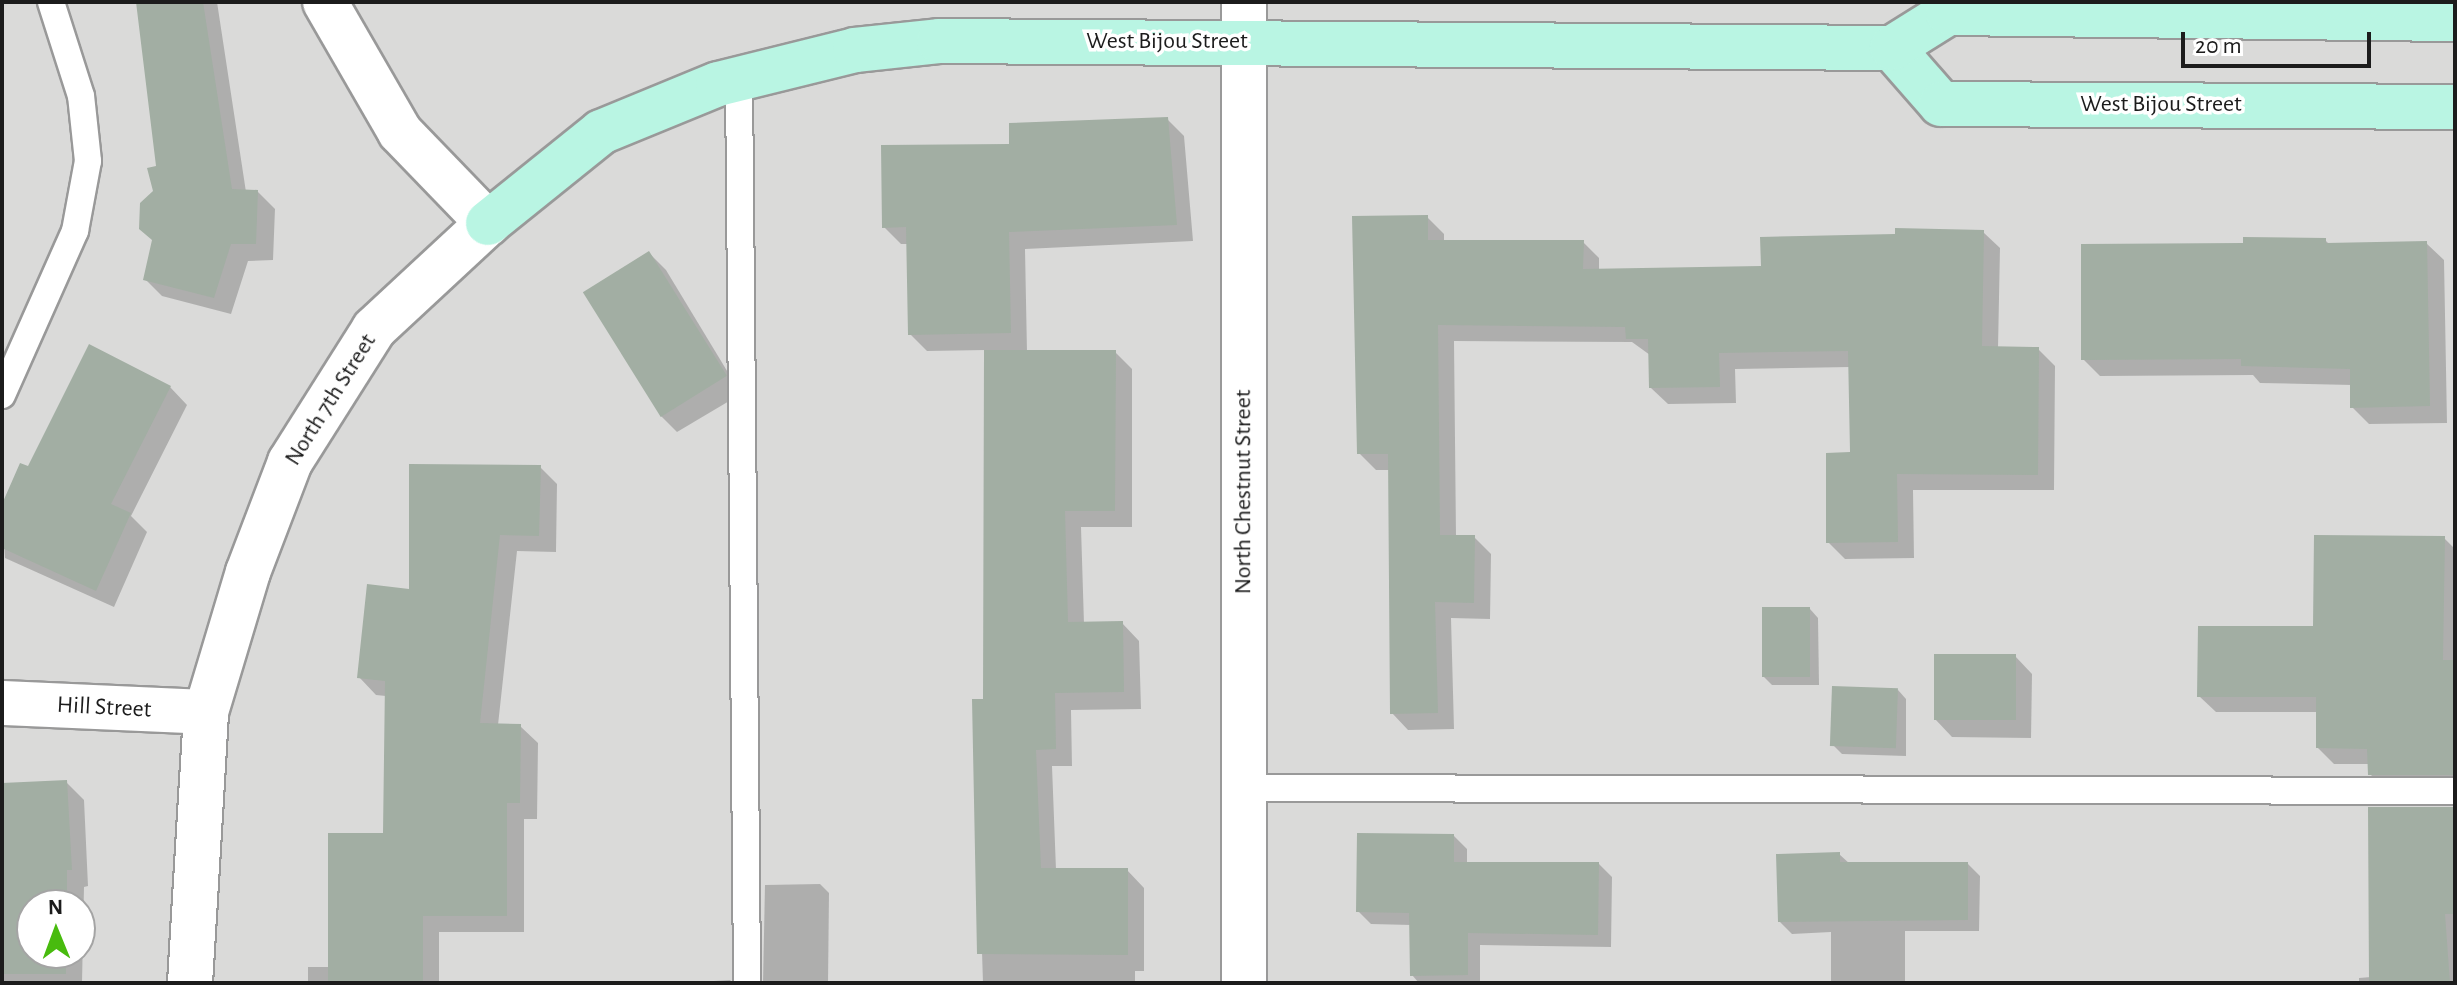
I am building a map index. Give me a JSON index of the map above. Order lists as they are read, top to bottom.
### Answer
{
  "streets": {
    "main road": ["West Bijou Street"],
    "street": ["North 7th Street", "North Chestnut Street", "Hill Street"]
  },
  "crossings": [
    ["West Bijou Street", "North 7th Street"],
    ["West Bijou Street", "North Chestnut Street"],
    ["North 7th Street", "Hill Street"]
  ],
  "scale_bar": "20 m",
  "north": "top"
}
